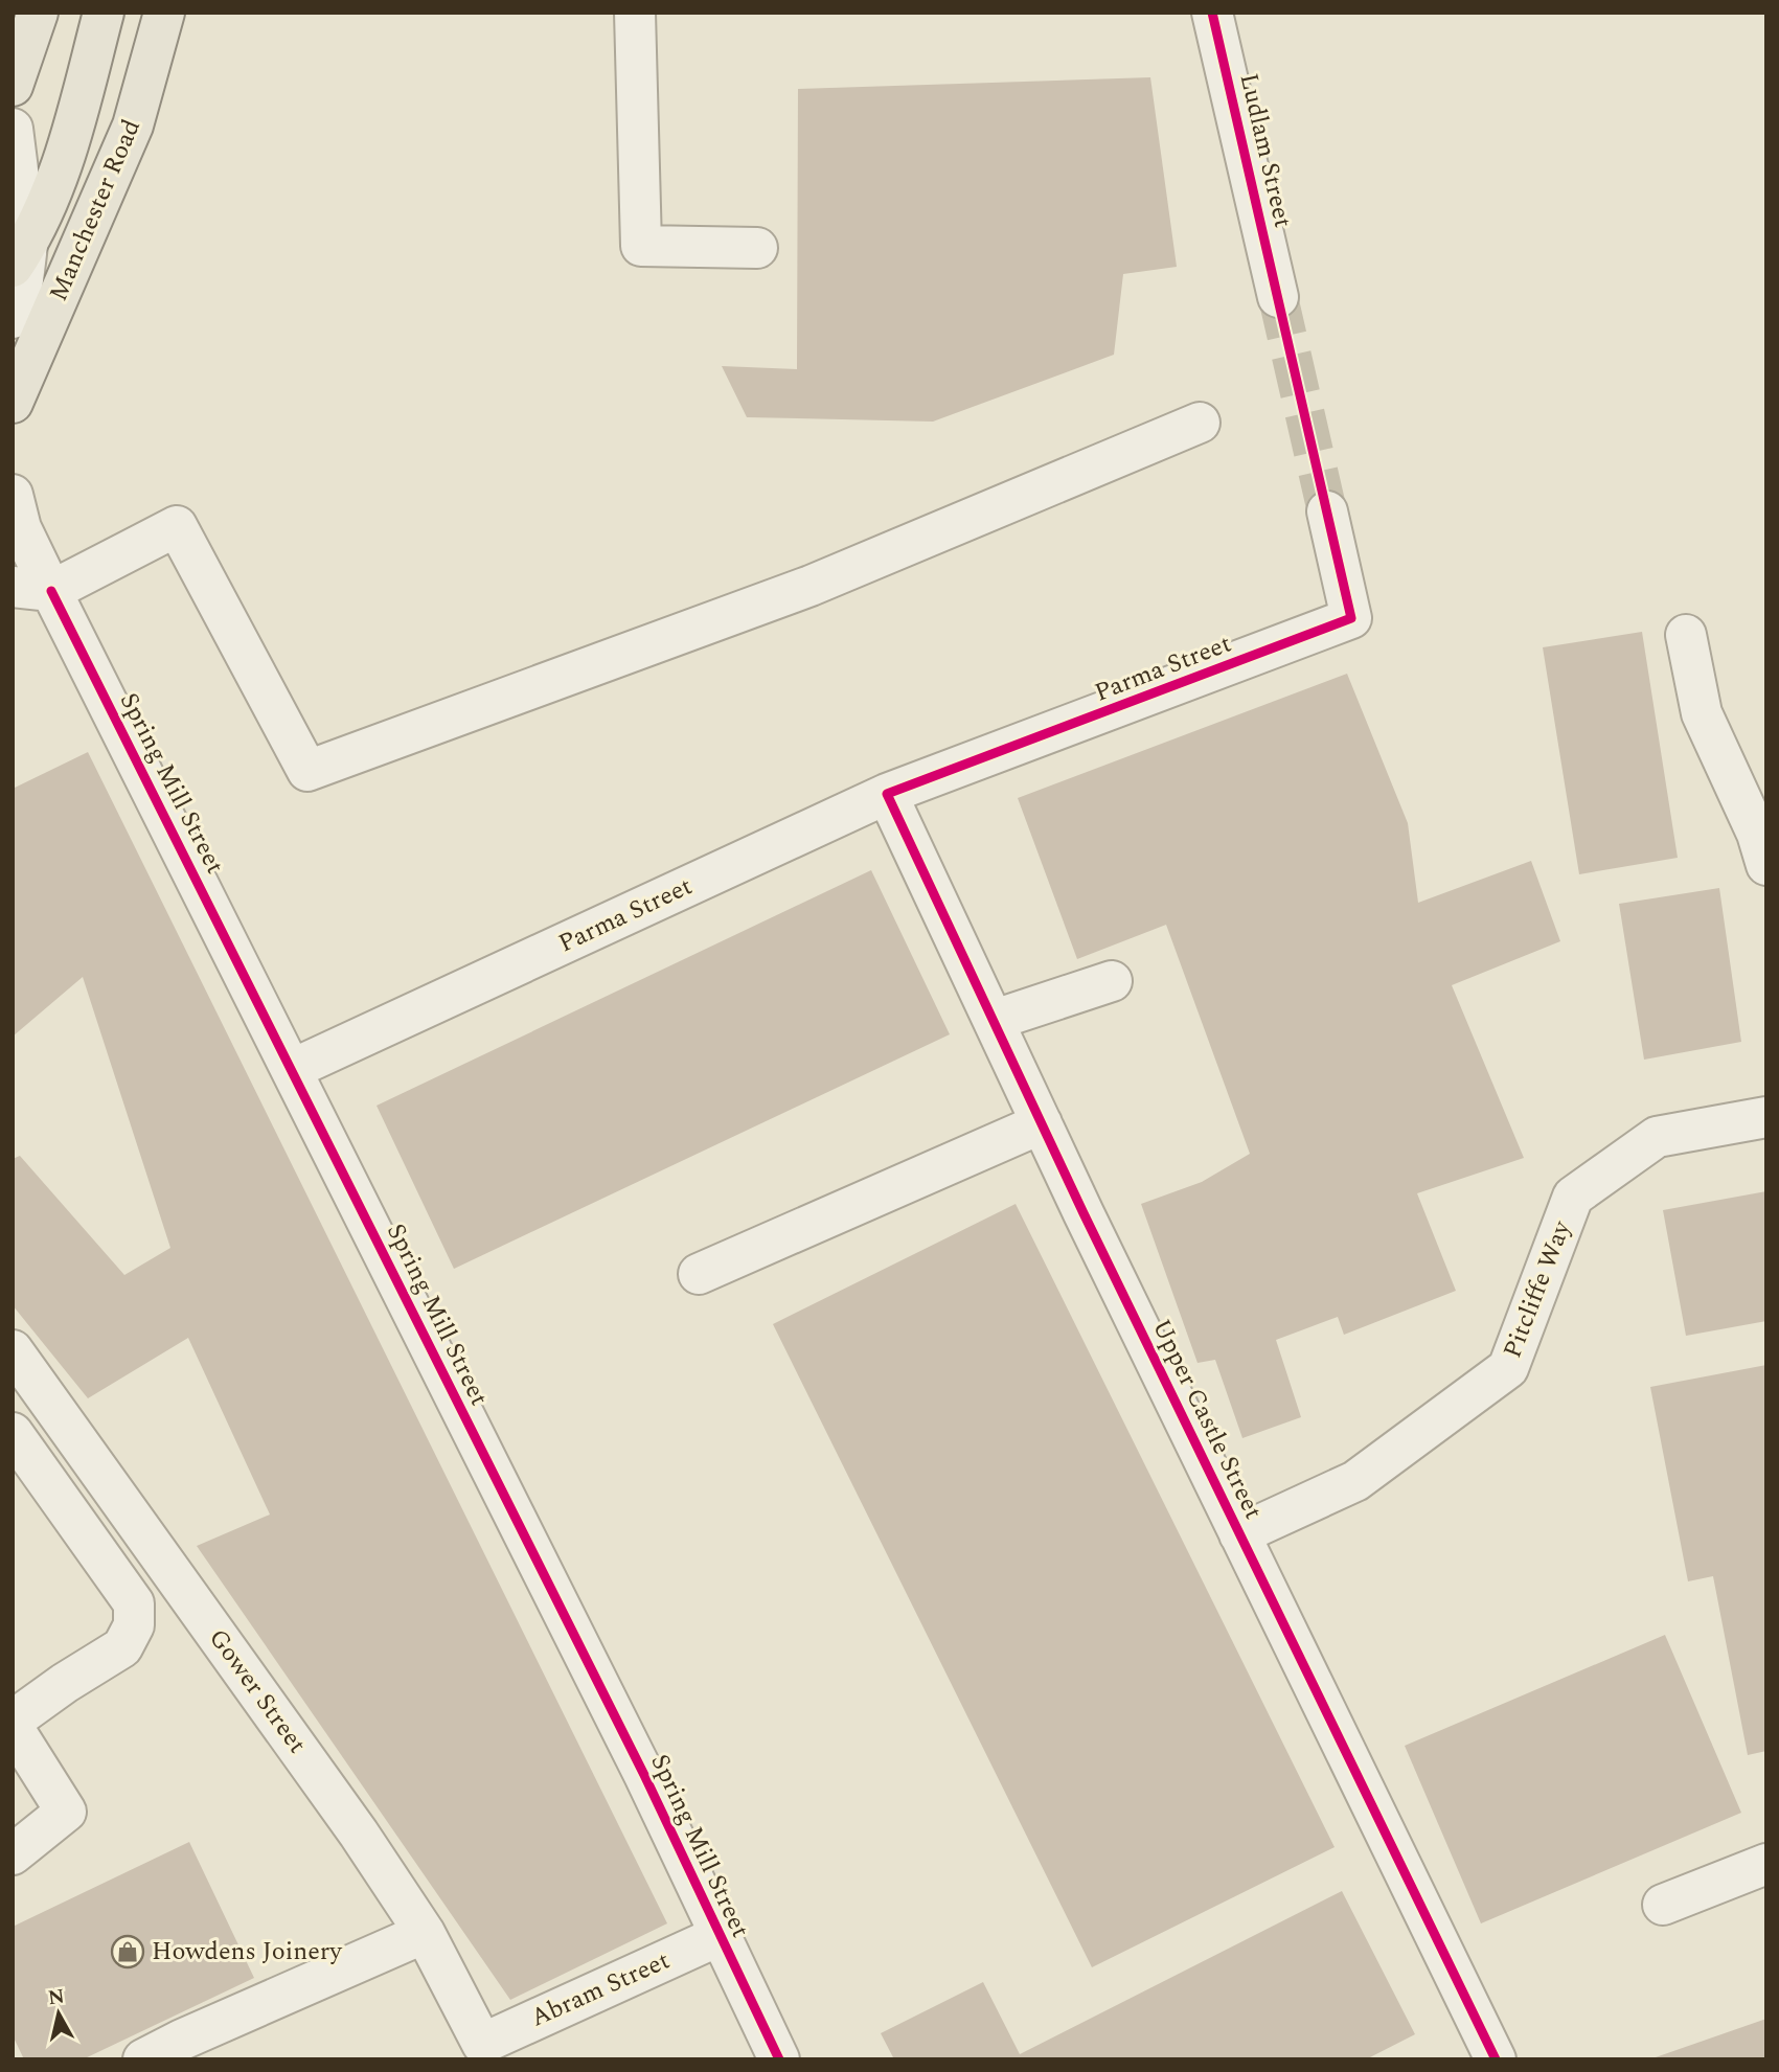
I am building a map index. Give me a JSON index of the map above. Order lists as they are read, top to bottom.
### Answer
{
  "streets": {
    "main road": ["Manchester Road"],
    "street": [
      "Ludlam Street",
      "Parma Street",
      "Spring Mill Street",
      "Pitcliffe Way",
      "Upper Castle Street",
      "Gower Street",
      "Abram Street"
    ]
  },
  "crossings": [
    ["Parma Street", "Spring Mill Street"],
    ["Parma Street", "Upper Castle Street"],
    ["Spring Mill Street", "Abram Street"],
    ["Pitcliffe Way", "Upper Castle Street"],
    ["Gower Street", "Abram Street"]
  ],
  "places": {
    "shop": ["Howdens Joinery"]
  },
  "north": "top"
}
